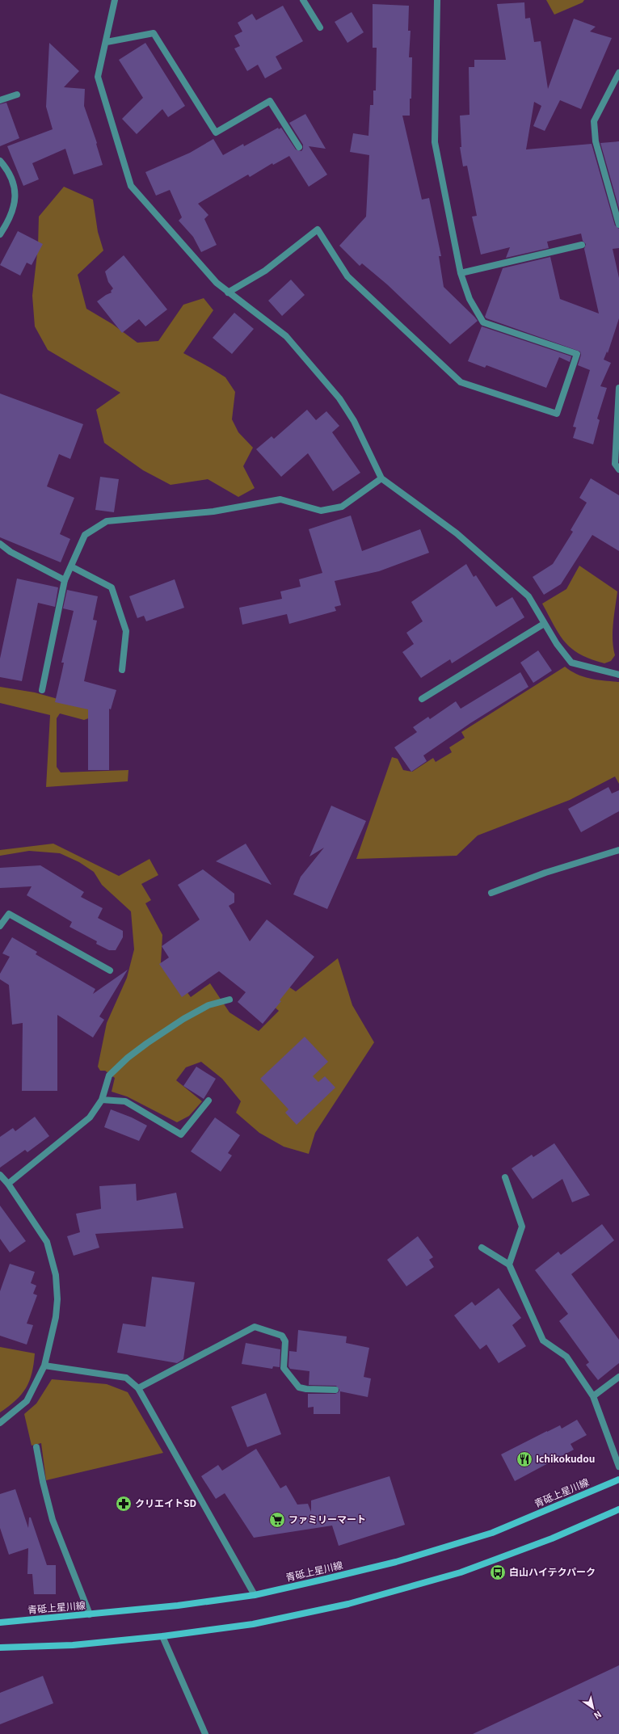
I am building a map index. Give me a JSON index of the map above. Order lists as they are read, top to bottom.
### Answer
{
  "streets": {
    "main road": ["青砥上星川線"]
  },
  "places": {
    "restaurant": ["Ichikokudou"],
    "pharmacy": ["クリエイトSD"],
    "supermarket": ["ファミリーマート"],
    "bus stop": ["白山ハイテクパーク"]
  },
  "north": "bottom right"
}
